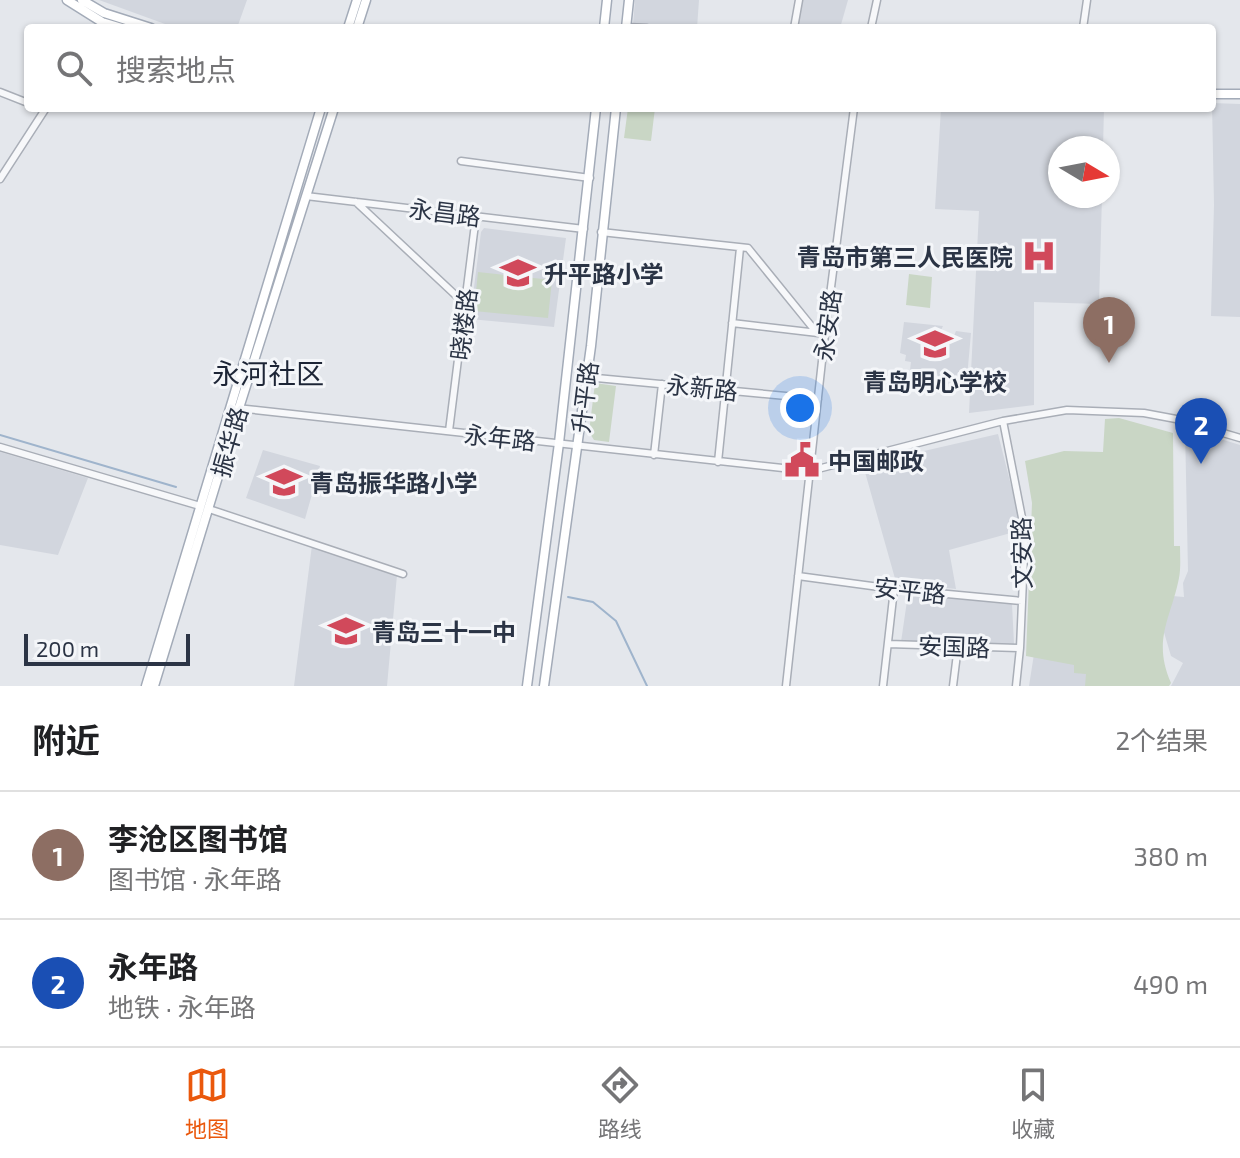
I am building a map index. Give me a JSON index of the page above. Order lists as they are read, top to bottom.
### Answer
{
  "streets": {
    "main road": ["升平路", "振华路"],
    "street": [
      "永昌路",
      "晓楼路",
      "永安路",
      "永新路",
      "永年路",
      "文安路",
      "安平路",
      "安国路"
    ]
  },
  "crossings": [
    ["永昌路", "晓楼路"],
    ["永昌路", "升平路"],
    ["永昌路", "振华路"],
    ["晓楼路", "永年路"],
    ["永安路", "永新路"],
    ["永安路", "永年路"],
    ["永安路", "安平路"],
    ["永新路", "升平路"],
    ["升平路", "永年路"],
    ["永年路", "振华路"],
    ["永年路", "文安路"],
    ["文安路", "安平路"],
    ["文安路", "安国路"]
  ],
  "districts": ["永河社区"],
  "places": {
    "hospital": ["青岛市第三人民医院"],
    "school or university": [
      "升平路小学",
      "青岛明心学校",
      "青岛振华路小学",
      "青岛三十一中"
    ],
    "public building": ["中国邮政"]
  },
  "scale_bar": "200 m",
  "north": "right",
  "page": {
    "search": "搜索地点",
    "pins": ["1", "2"],
    "scale": "200 m",
    "heading": ["附近", "2个结果"],
    "list": [
      {
        "mark": "1",
        "name": "李沧区图书馆",
        "note": "图书馆 · 永年路",
        "value": "380 m"
      },
      {
        "mark": "2",
        "name": "永年路",
        "note": "地铁 · 永年路",
        "value": "490 m"
      }
    ],
    "nav": ["地图", "路线", "收藏"]
  }
}
